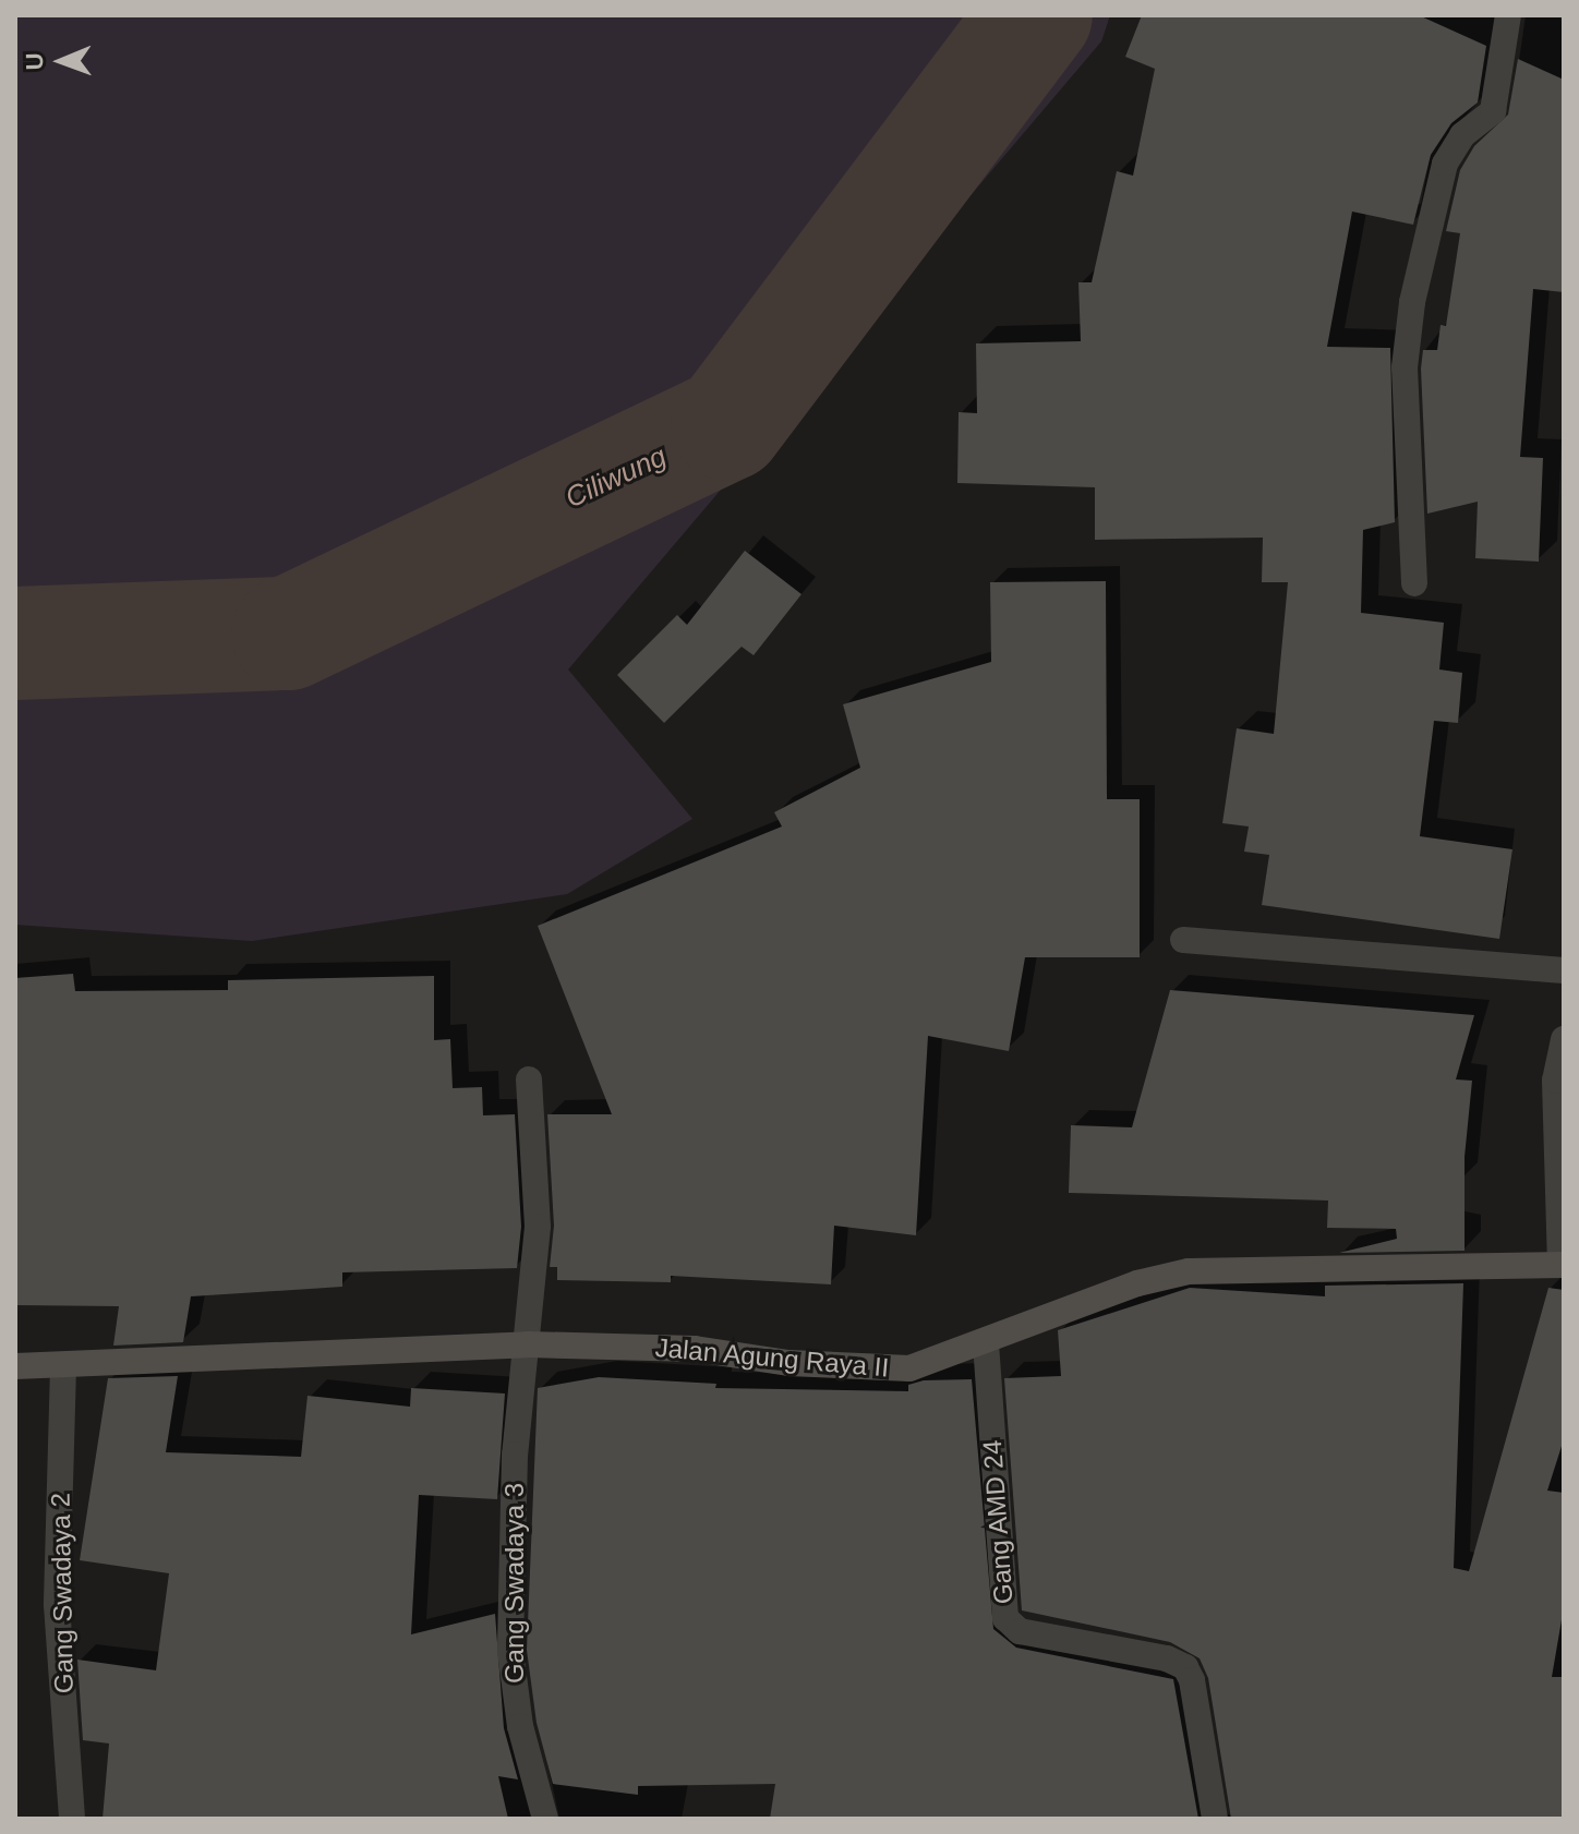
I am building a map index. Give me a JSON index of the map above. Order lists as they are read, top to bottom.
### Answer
{
  "streets": {
    "street": [
      "Jalan Agung Raya II",
      "Gang AMD 24",
      "Gang Swadaya 3",
      "Gang Swadaya 2"
    ]
  },
  "crossings": [
    ["Jalan Agung Raya II", "Gang AMD 24"],
    ["Jalan Agung Raya II", "Gang Swadaya 3"],
    ["Jalan Agung Raya II", "Gang Swadaya 2"]
  ],
  "water": ["Ciliwung"],
  "north": "left"
}
